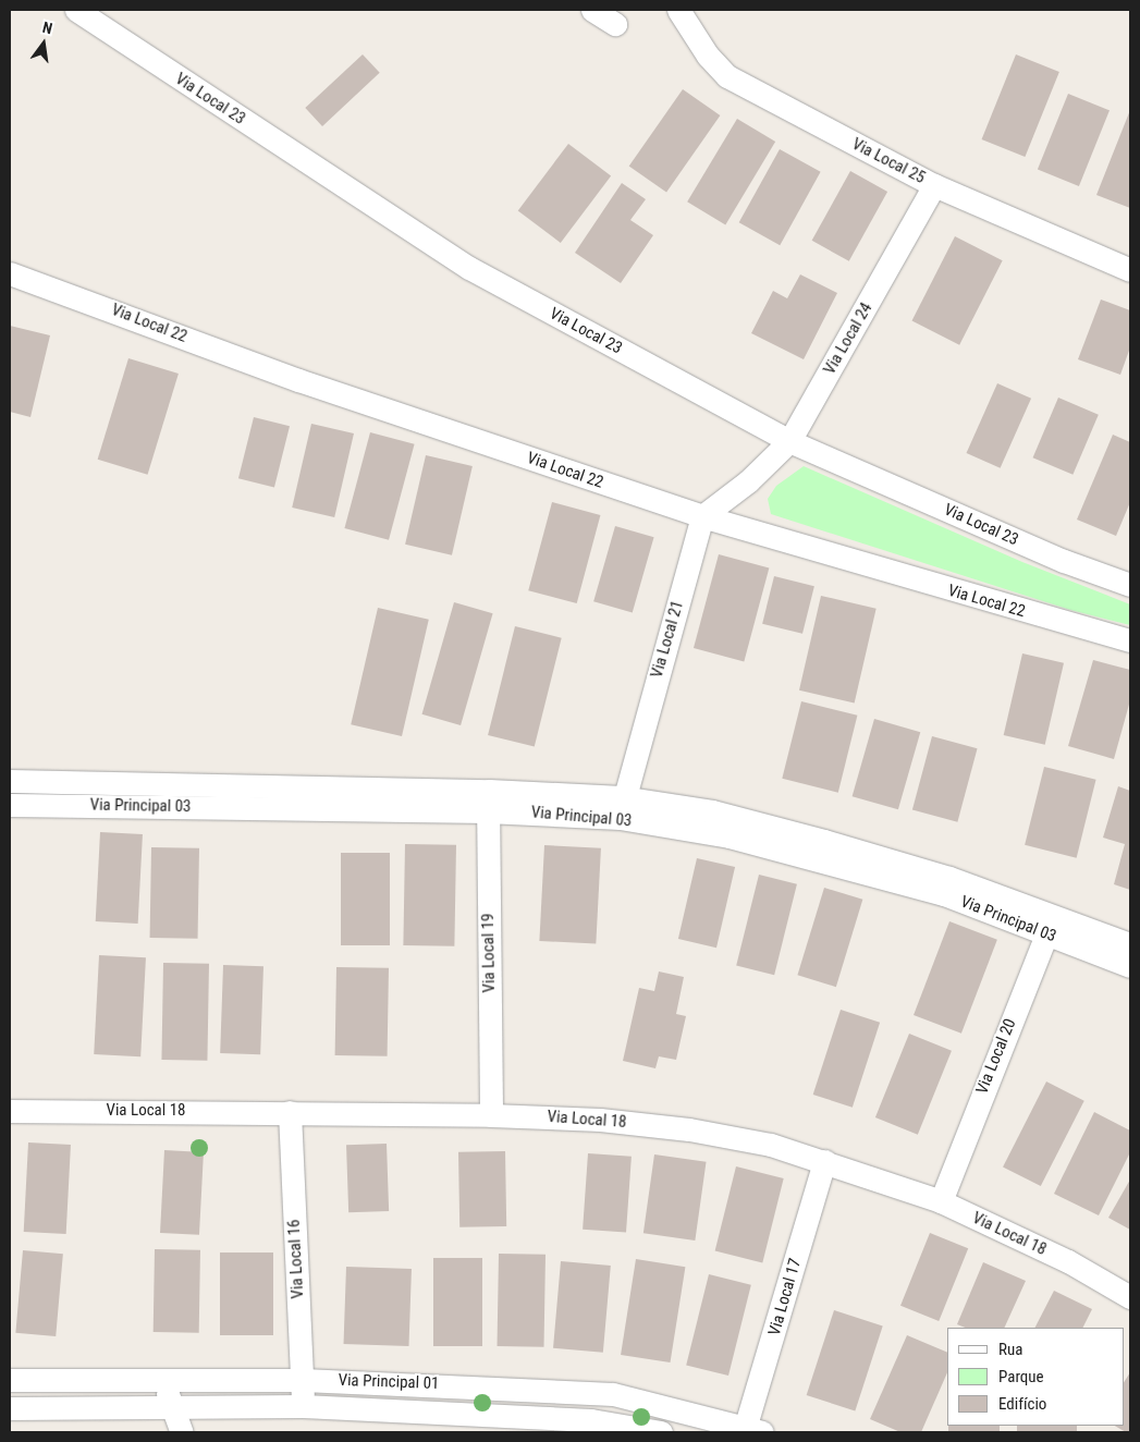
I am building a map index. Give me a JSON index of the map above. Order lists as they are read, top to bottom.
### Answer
{
  "streets": {
    "street": [
      "Via Local 23",
      "Via Local 25",
      "Via Local 22",
      "Via Local 24",
      "Via Local 21",
      "Via Principal 03",
      "Via Local 19",
      "Via Local 20",
      "Via Local 18",
      "Via Local 16",
      "Via Local 17",
      "Via Principal 01"
    ]
  },
  "crossings": [
    ["Via Local 23", "Via Local 24"],
    ["Via Local 25", "Via Local 24"],
    ["Via Local 22", "Via Local 24"],
    ["Via Local 22", "Via Local 21"],
    ["Via Local 24", "Via Local 21"],
    ["Via Local 21", "Via Principal 03"],
    ["Via Principal 03", "Via Local 19"],
    ["Via Principal 03", "Via Local 20"],
    ["Via Local 19", "Via Local 18"],
    ["Via Local 20", "Via Local 18"],
    ["Via Local 18", "Via Local 16"],
    ["Via Local 18", "Via Local 17"],
    ["Via Local 16", "Via Principal 01"],
    ["Via Local 17", "Via Principal 01"]
  ],
  "legend": ["Rua", "Parque", "Edifício"],
  "north": "top"
}
